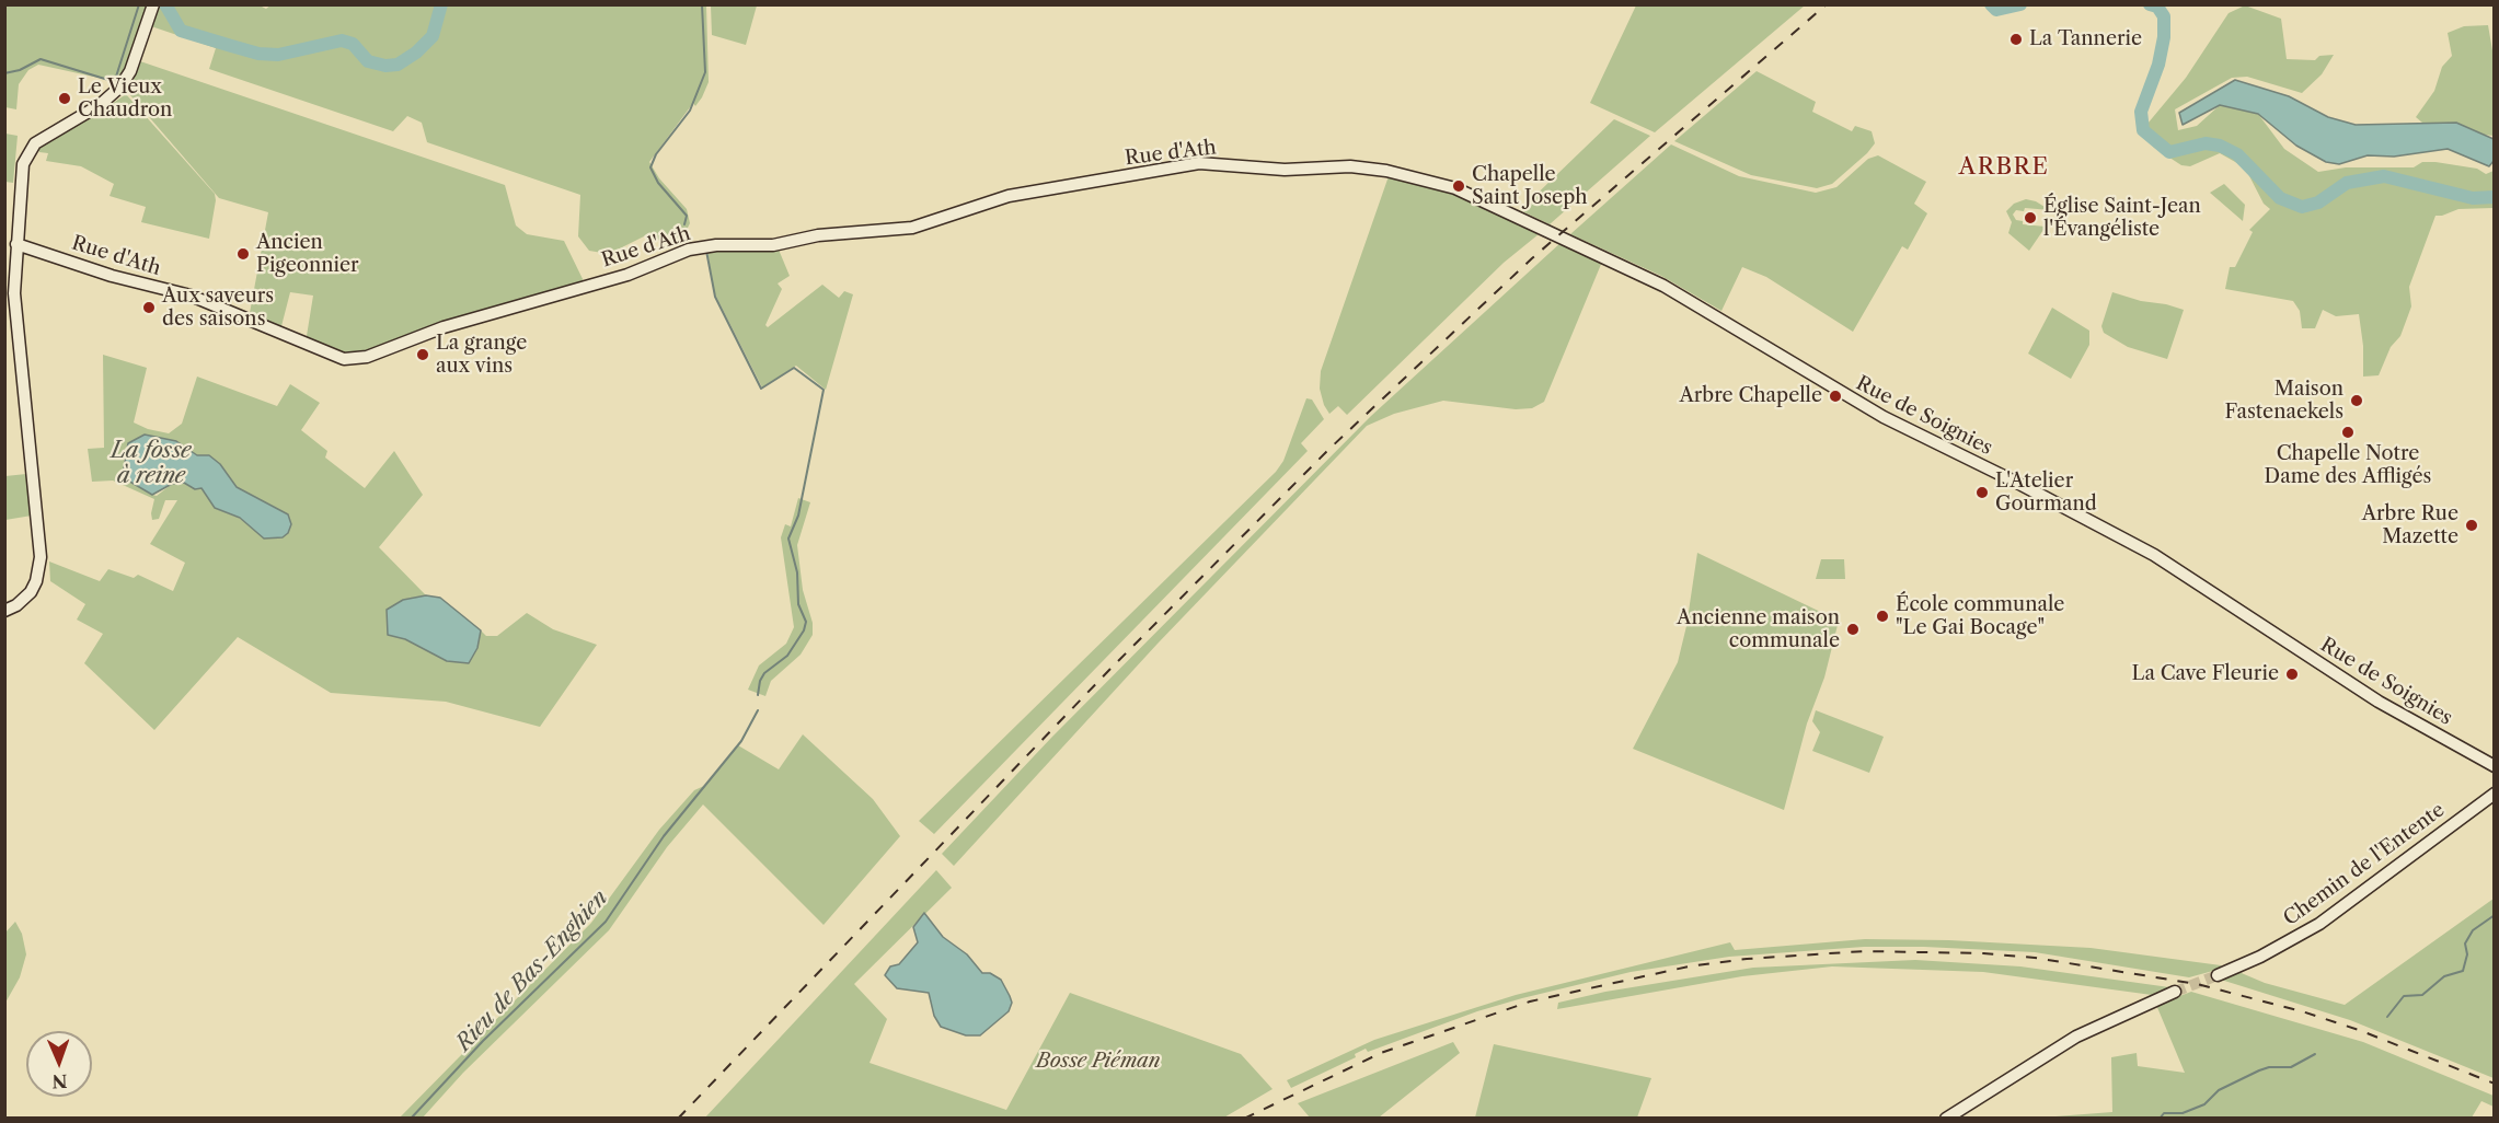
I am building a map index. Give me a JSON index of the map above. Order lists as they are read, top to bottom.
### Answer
{
  "streets": {
    "street": ["Rue d'Ath", "Rue de Soignies", "Chemin de l'Entente"]
  },
  "crossings": [
    ["Rue d'Ath", "Rue de Soignies"]
  ],
  "districts": ["ARBRE"],
  "water": ["La fosse à reine", "Rieu de Bas-Enghien"],
  "parks": ["Bosse Piéman"],
  "places": [
    "La Tannerie",
    "Le Vieux Chaudron",
    "Chapelle Saint Joseph",
    "Église Saint-Jean l'Évangéliste",
    "Ancien Pigeonnier",
    "Aux saveurs des saisons",
    "La grange aux vins",
    "Arbre Chapelle",
    "Maison Fastenaekels",
    "Chapelle Notre Dame des Affligés",
    "L'Atelier Gourmand",
    "Arbre Rue Mazette",
    "École communale \"Le Gai Bocage\"",
    "Ancienne maison communale",
    "La Cave Fleurie"
  ],
  "north": "bottom"
}
